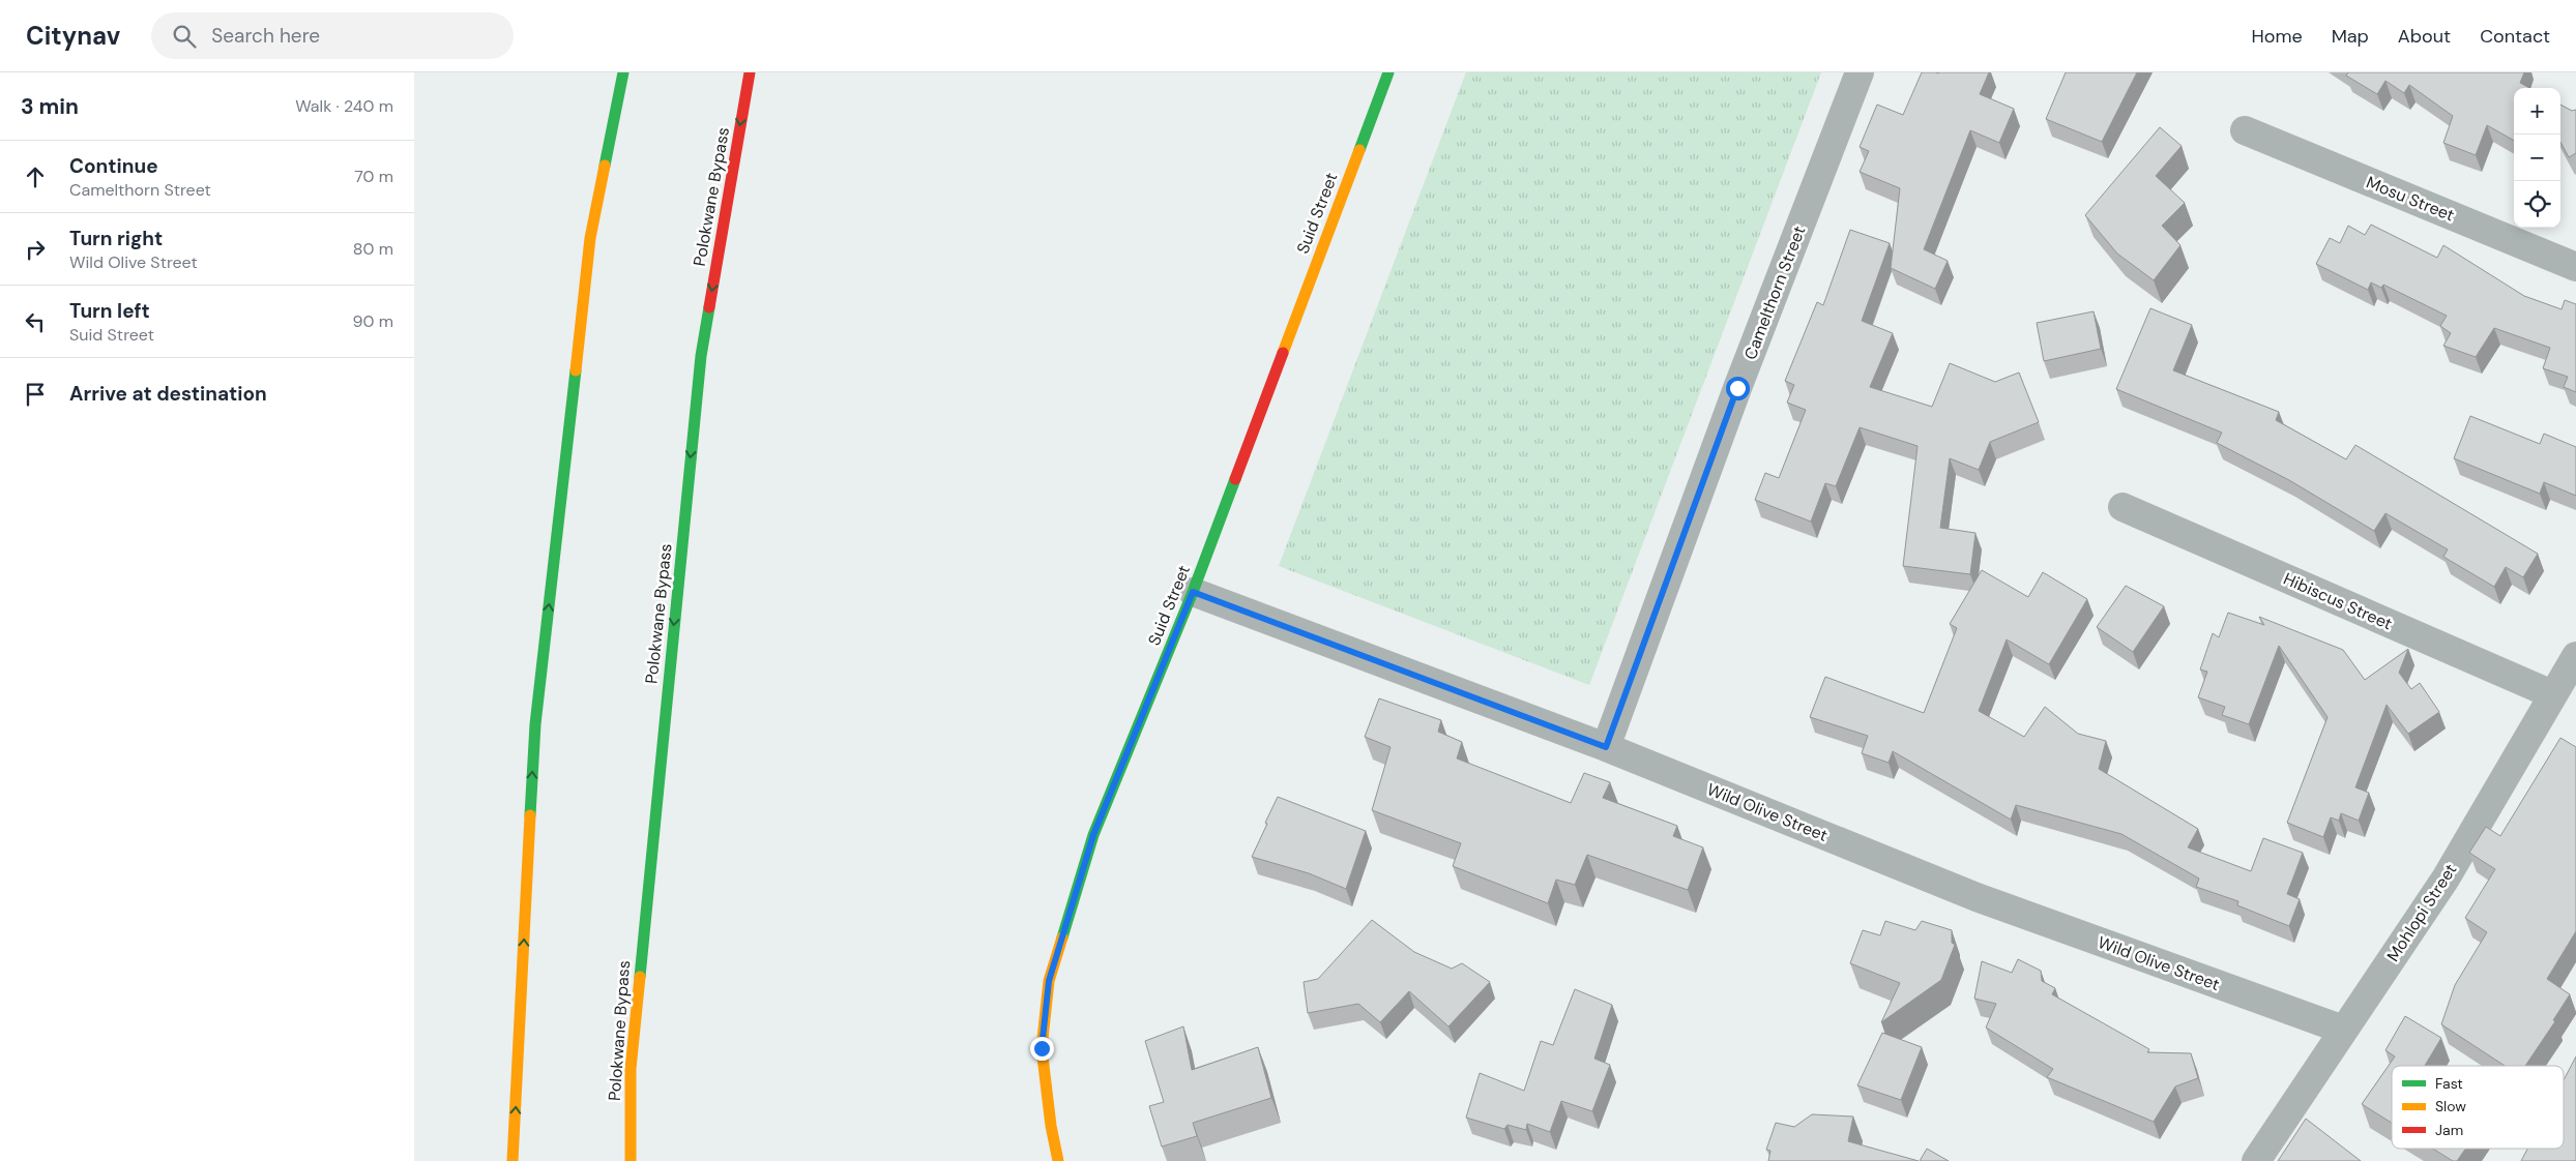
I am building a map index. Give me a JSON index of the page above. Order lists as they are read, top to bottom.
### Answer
{
  "streets": {
    "main road": ["Polokwane Bypass", "Suid Street"],
    "street": [
      "Mosu Street",
      "Camelthorn Street",
      "Hibiscus Street",
      "Wild Olive Street",
      "Mohlopi Street"
    ]
  },
  "crossings": [
    ["Suid Street", "Wild Olive Street"],
    ["Camelthorn Street", "Wild Olive Street"],
    ["Hibiscus Street", "Mohlopi Street"],
    ["Wild Olive Street", "Mohlopi Street"]
  ],
  "one_way": ["Polokwane Bypass"],
  "legend": ["Fast", "Slow", "Jam"],
  "page": {
    "header": "Citynav",
    "search": "Search here",
    "nav": [
      "Home",
      "Map",
      "About",
      "Contact"
    ],
    "heading": ["3 min", "Walk · 240 m"],
    "map_buttons": ["+", "−"],
    "list": [
      ["Continue", "Camelthorn Street", "70 m"],
      ["Turn right", "Wild Olive Street", "80 m"],
      ["Turn left", "Suid Street", "90 m"],
      "Arrive at destination"
    ]
  }
}
